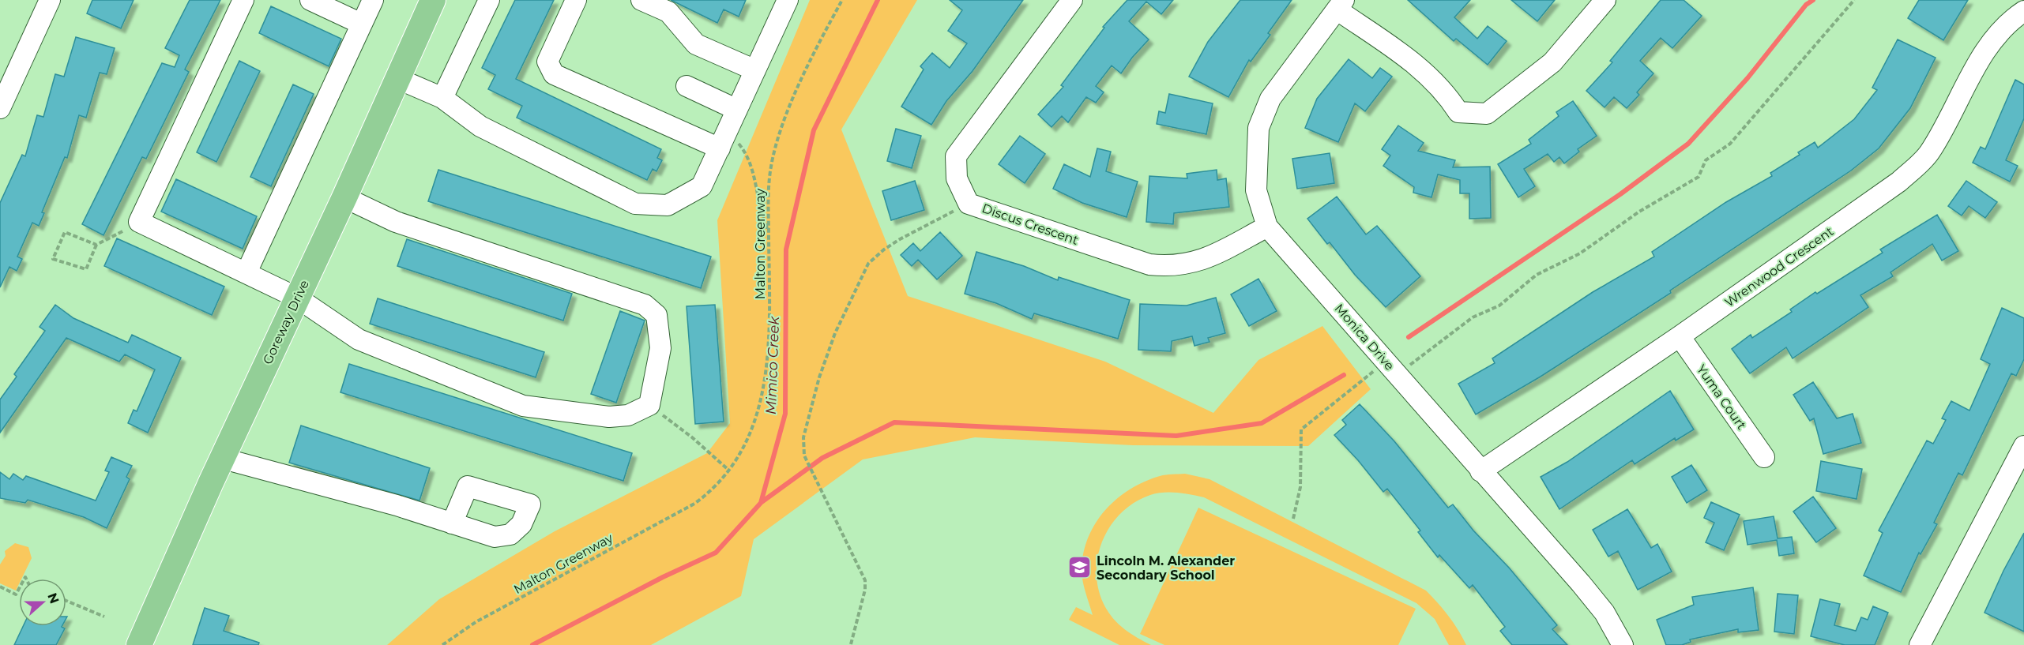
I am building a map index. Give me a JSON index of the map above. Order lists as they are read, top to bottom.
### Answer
{
  "streets": {
    "main road": ["Goreway Drive"],
    "street": [
      "Discus Crescent",
      "Wrenwood Crescent",
      "Monica Drive",
      "Yuma Court"
    ],
    "path": ["Malton Greenway"]
  },
  "crossings": [
    ["Discus Crescent", "Monica Drive"],
    ["Wrenwood Crescent", "Monica Drive"],
    ["Wrenwood Crescent", "Yuma Court"]
  ],
  "water": ["Mimico Creek"],
  "places": {
    "school or university": ["Lincoln M. Alexander Secondary School"]
  },
  "north": "right"
}
